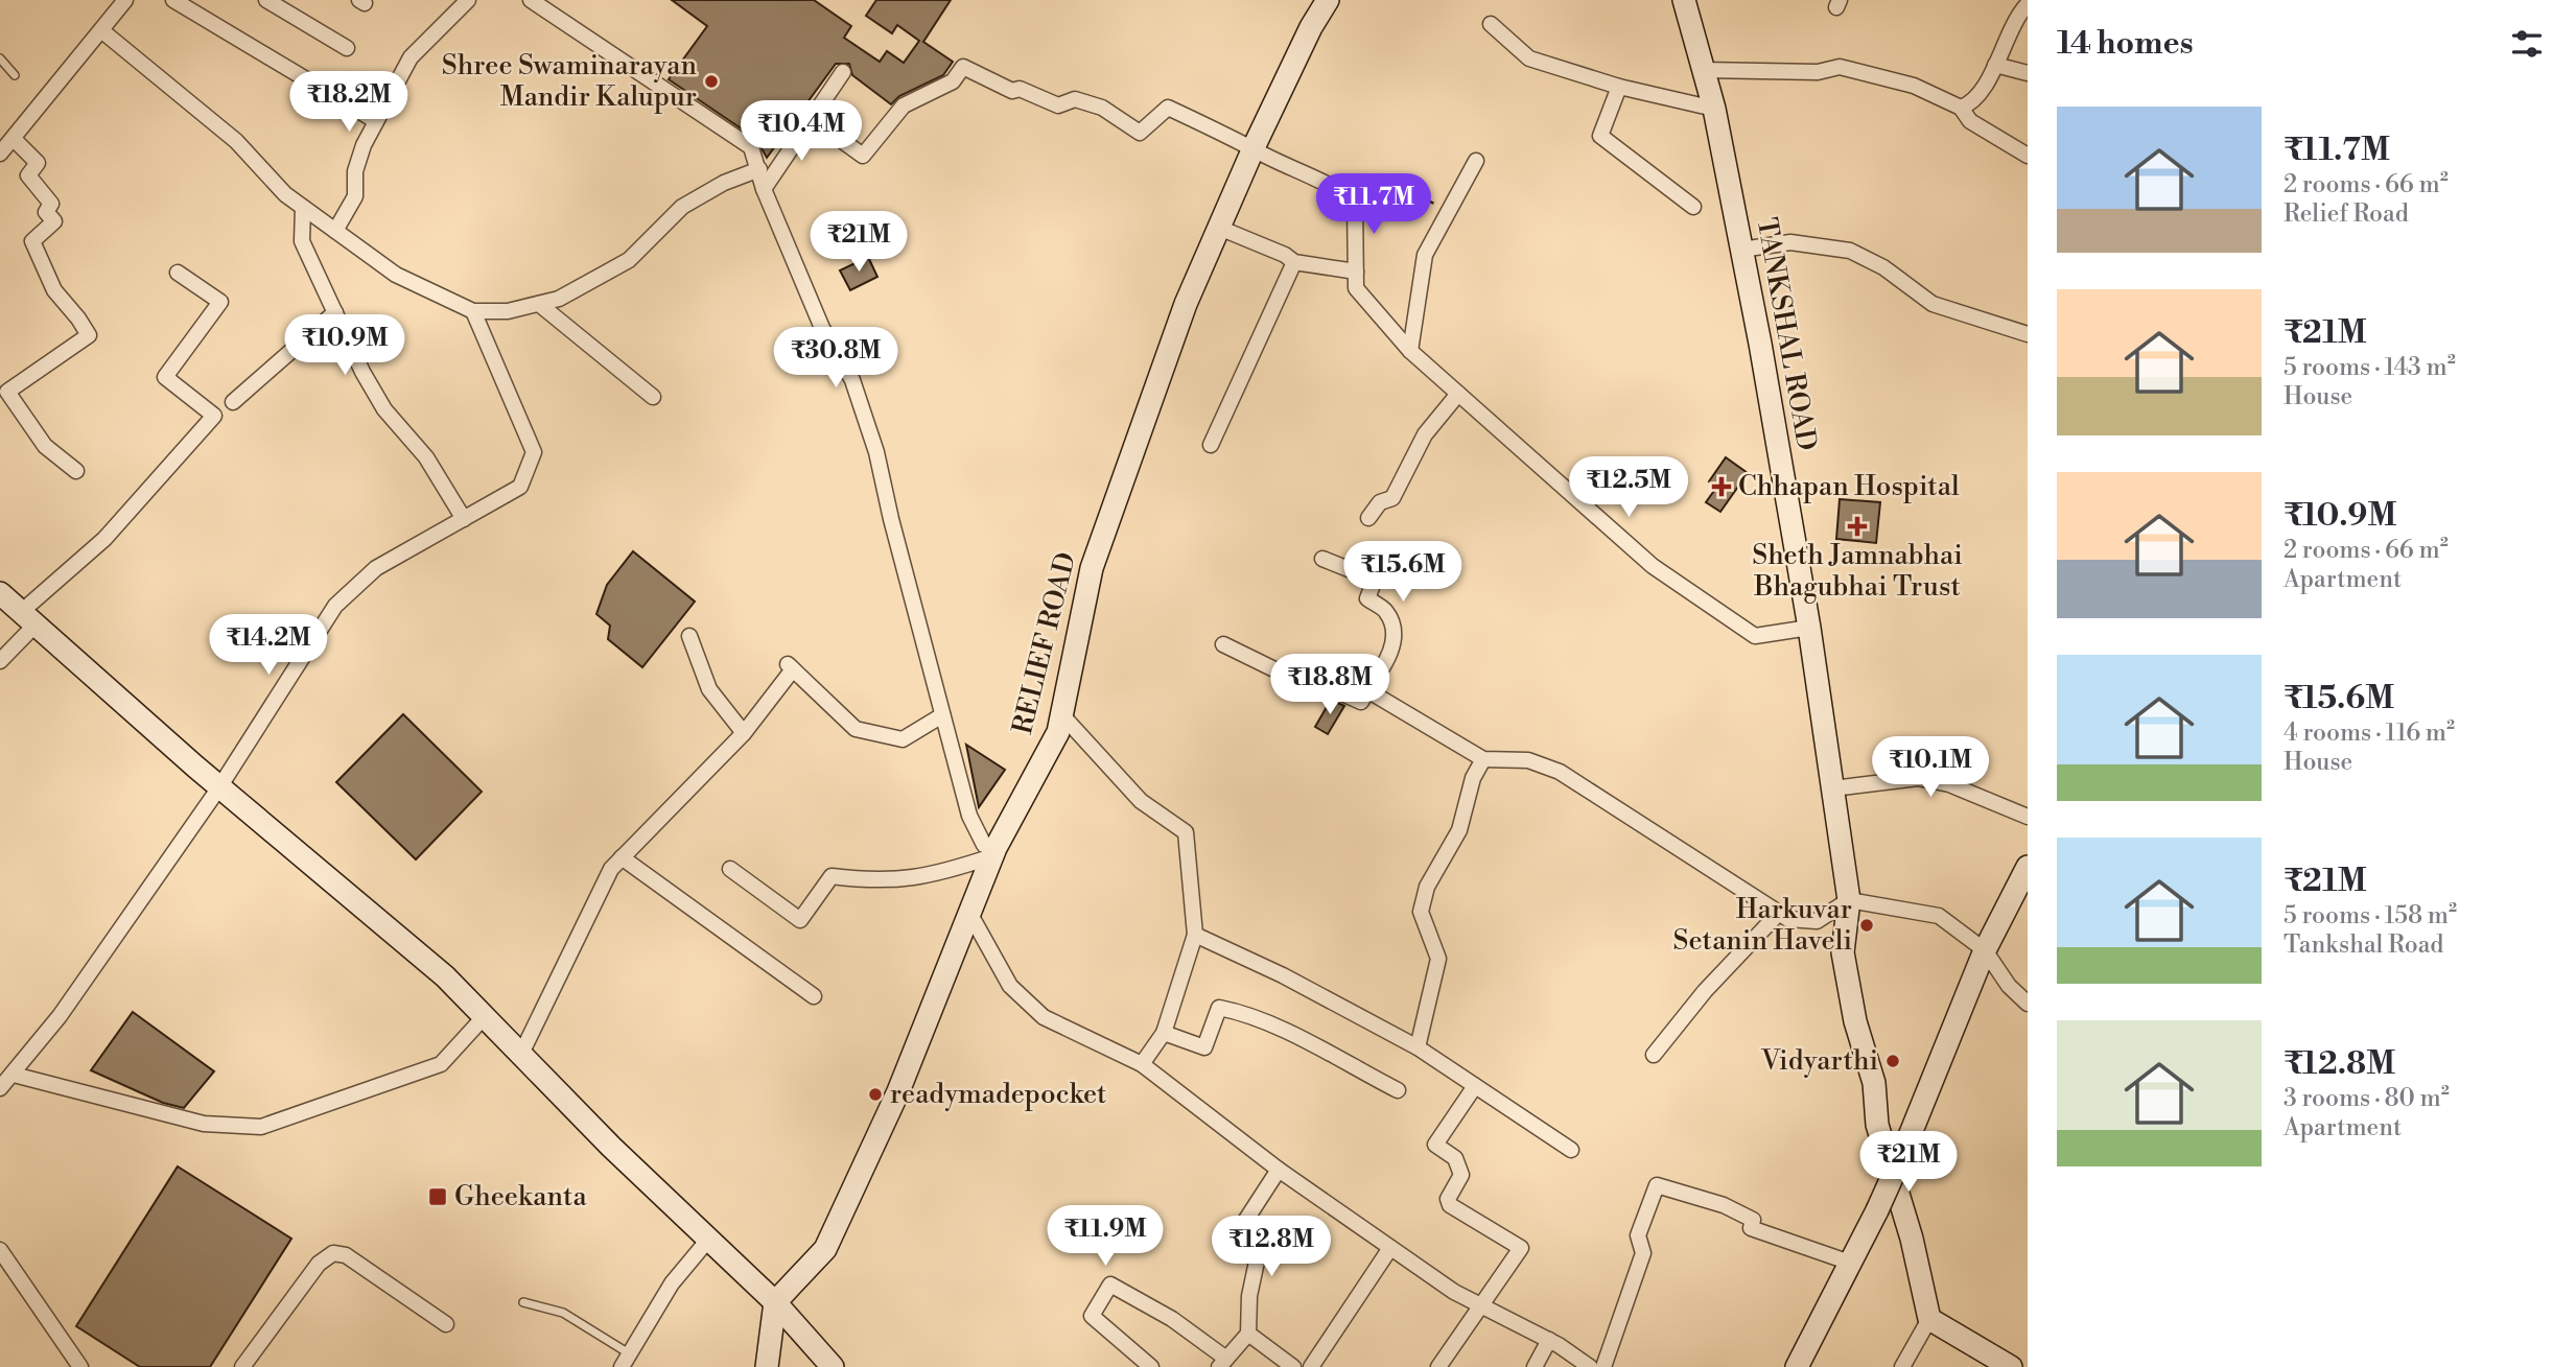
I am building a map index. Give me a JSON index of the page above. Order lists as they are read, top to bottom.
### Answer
{
  "streets": {
    "street": ["TANKSHAL ROAD", "RELIEF ROAD"]
  },
  "places": {
    "other": [
      "Shree Swaminarayan Mandir Kalupur",
      "Harkuvar Setanin Haveli",
      "Vidyarthi",
      "readymadepocket"
    ],
    "health": ["Chhapan Hospital", "Sheth Jamnabhai Bhagubhai Trust"],
    "transit": ["Gheekanta"]
  },
  "page": {
    "heading": "14 homes",
    "price": [
      "₹18.2M",
      "₹10.4M",
      "₹11.7M",
      "₹21M",
      "₹10.9M",
      "₹30.8M",
      "₹12.5M",
      "₹15.6M",
      "₹14.2M",
      "₹18.8M",
      "₹10.1M",
      "₹21M",
      "₹11.9M",
      "₹12.8M"
    ],
    "list": [
      {
        "name": "₹11.7M",
        "note": "2 rooms · 66 m² · Relief Road"
      },
      {
        "name": "₹21M",
        "note": "5 rooms · 143 m² · House"
      },
      {
        "name": "₹10.9M",
        "note": "2 rooms · 66 m² · Apartment"
      },
      {
        "name": "₹15.6M",
        "note": "4 rooms · 116 m² · House"
      },
      {
        "name": "₹21M",
        "note": "5 rooms · 158 m² · Tankshal Road"
      },
      {
        "name": "₹12.8M",
        "note": "3 rooms · 80 m² · Apartment"
      }
    ]
  }
}
